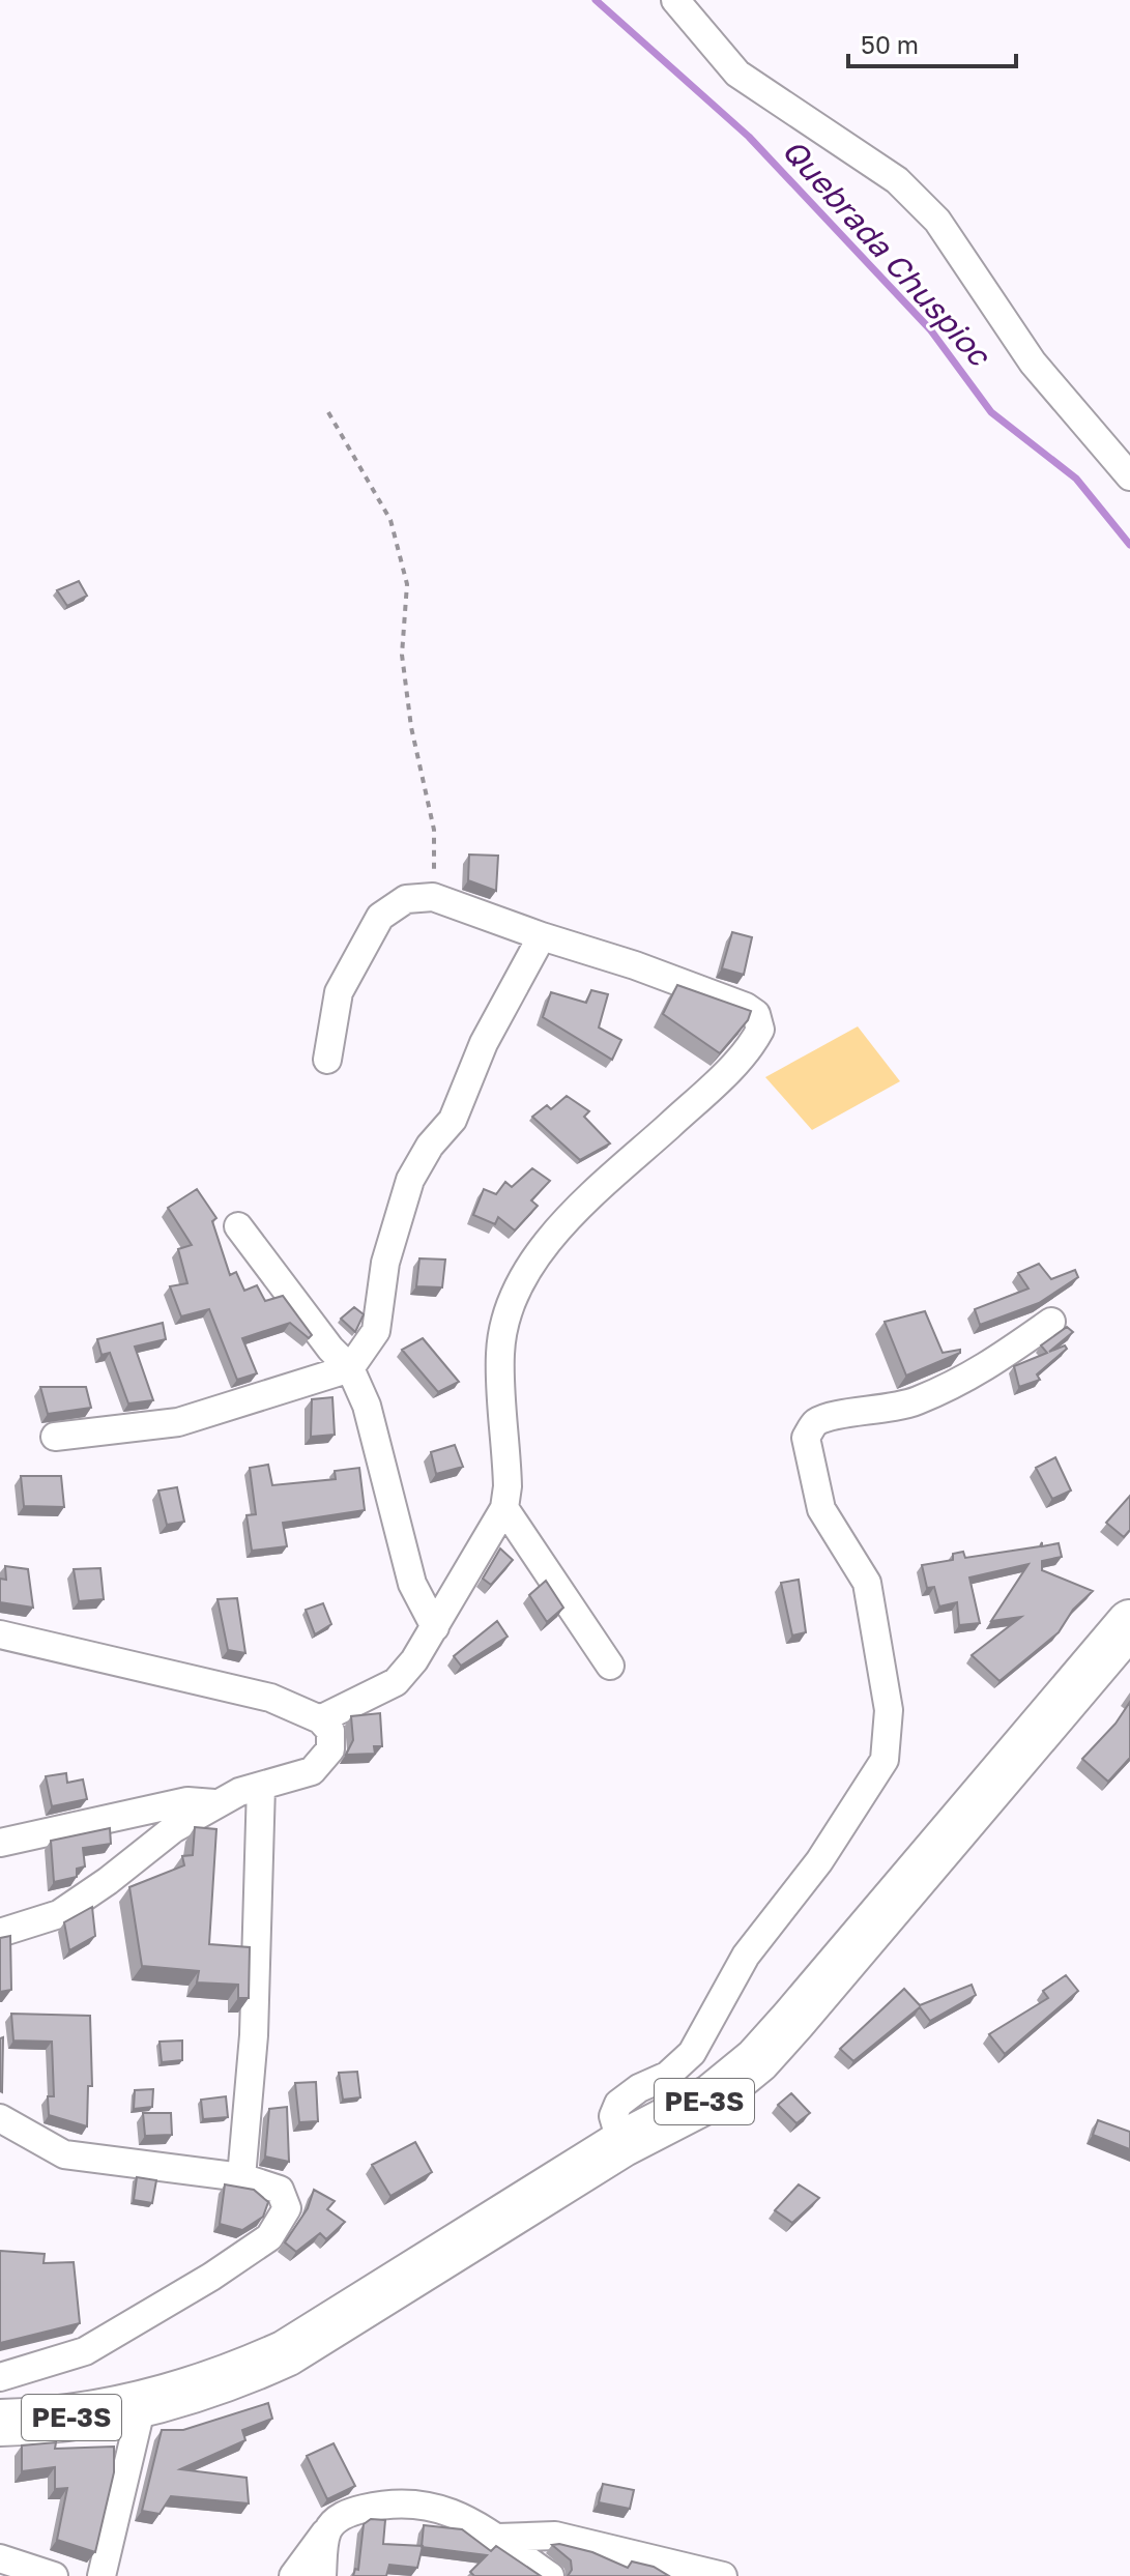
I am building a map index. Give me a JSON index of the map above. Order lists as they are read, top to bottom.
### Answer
{
  "streets": {
    "highway": ["PE-3S"]
  },
  "water": ["Quebrada Chuspioc"],
  "scale_bar": "50 m"
}
